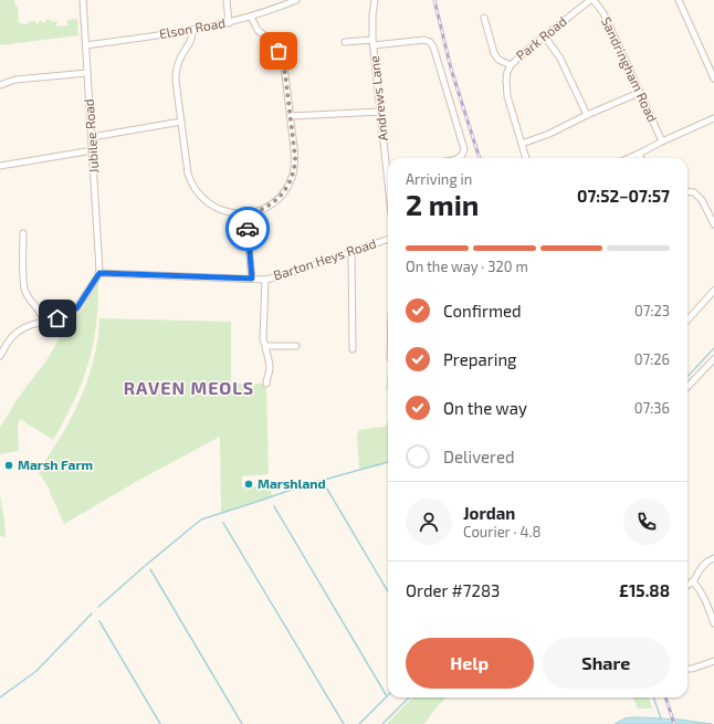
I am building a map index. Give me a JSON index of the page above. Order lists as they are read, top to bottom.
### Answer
{
  "streets": {
    "street": [
      "Elson Road",
      "Park Road",
      "Sandringham Road",
      "Andrews Lane",
      "Jubilee Road",
      "Barton Heys Road"
    ]
  },
  "crossings": [
    ["Elson Road", "Jubilee Road"],
    ["Park Road", "Sandringham Road"],
    ["Jubilee Road", "Barton Heys Road"]
  ],
  "districts": ["RAVEN MEOLS"],
  "places": ["Marsh Farm", "Marshland"],
  "page": {
    "heading": ["2 min", "Arriving in", "07:52–07:57"],
    "panel": [
      "Jordan",
      "Courier · 4.8",
      "Order #7283",
      "£15.88"
    ],
    "bar": "On the way · 320 m",
    "list": [
      ["Confirmed", "07:23"],
      ["Preparing", "07:26"],
      ["On the way", "07:36"],
      "Delivered"
    ],
    "buttons": ["Help", "Share"]
  }
}
